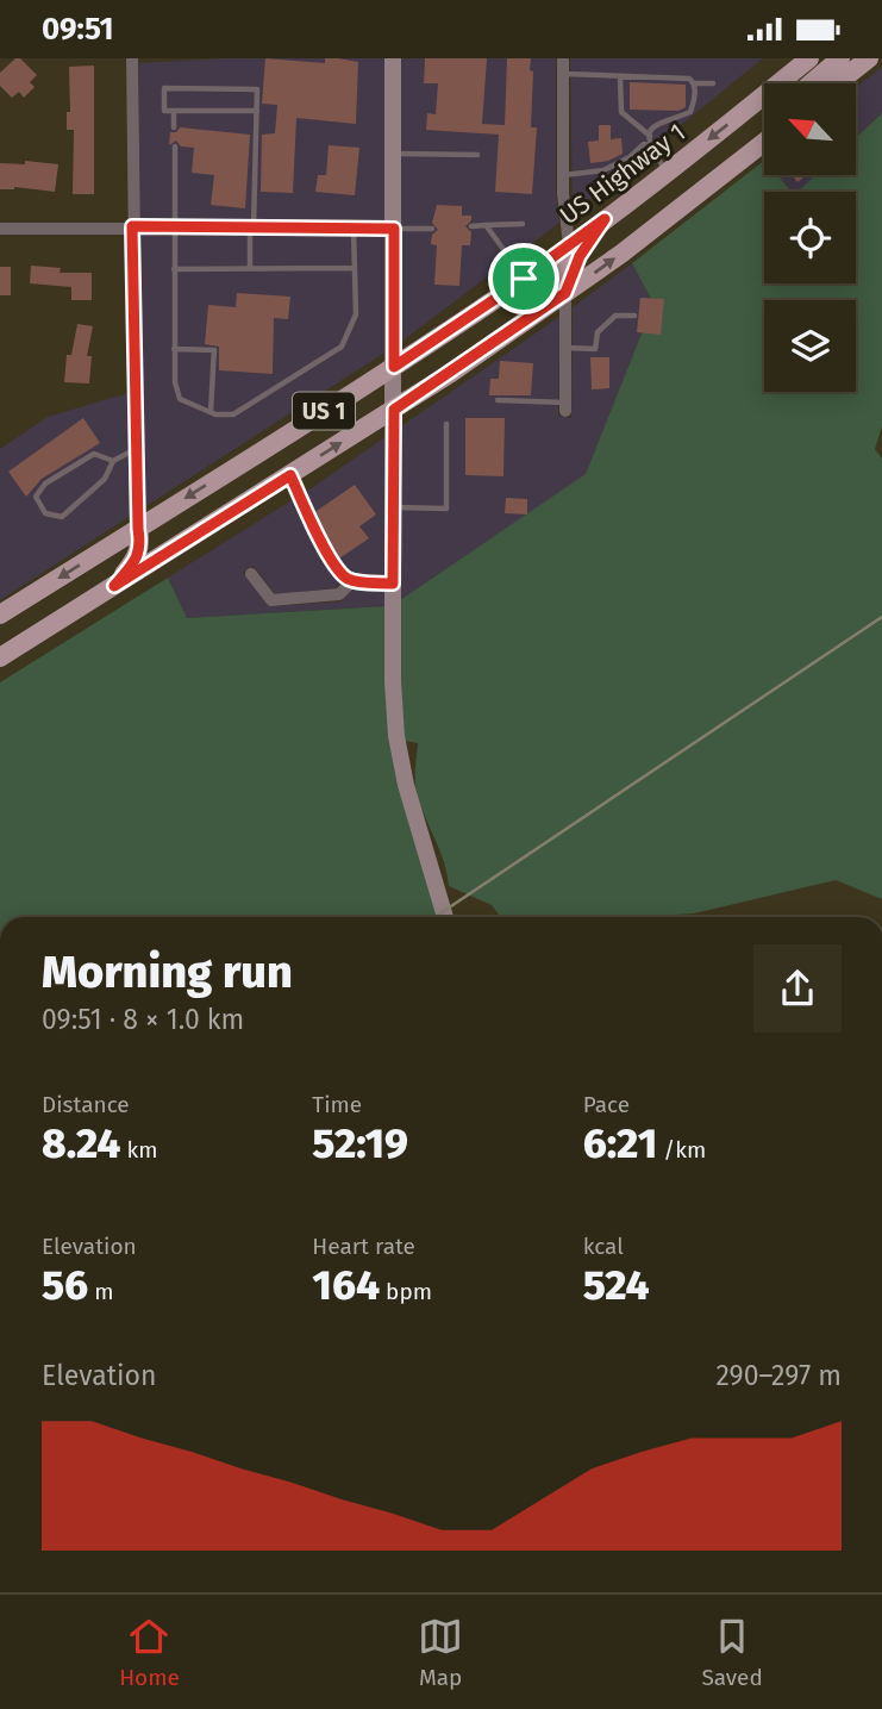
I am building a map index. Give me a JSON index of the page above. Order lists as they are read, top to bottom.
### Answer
{
  "streets": {
    "main road": ["US Highway 1", "US 1"]
  },
  "north": "top left",
  "page": {
    "status": "09:51",
    "heading": ["Morning run", "09:51 · 8 × 1.0 km"],
    "stats": [
      ["Distance", "8.24 km"],
      ["Time", "52:19"],
      ["Pace", "6:21 /km"],
      ["Elevation", "56 m"],
      ["Heart rate", "164 bpm"],
      ["kcal", "524"]
    ],
    "chart": ["Elevation", "290–297 m"],
    "tabs": ["Home", "Map", "Saved"]
  }
}
